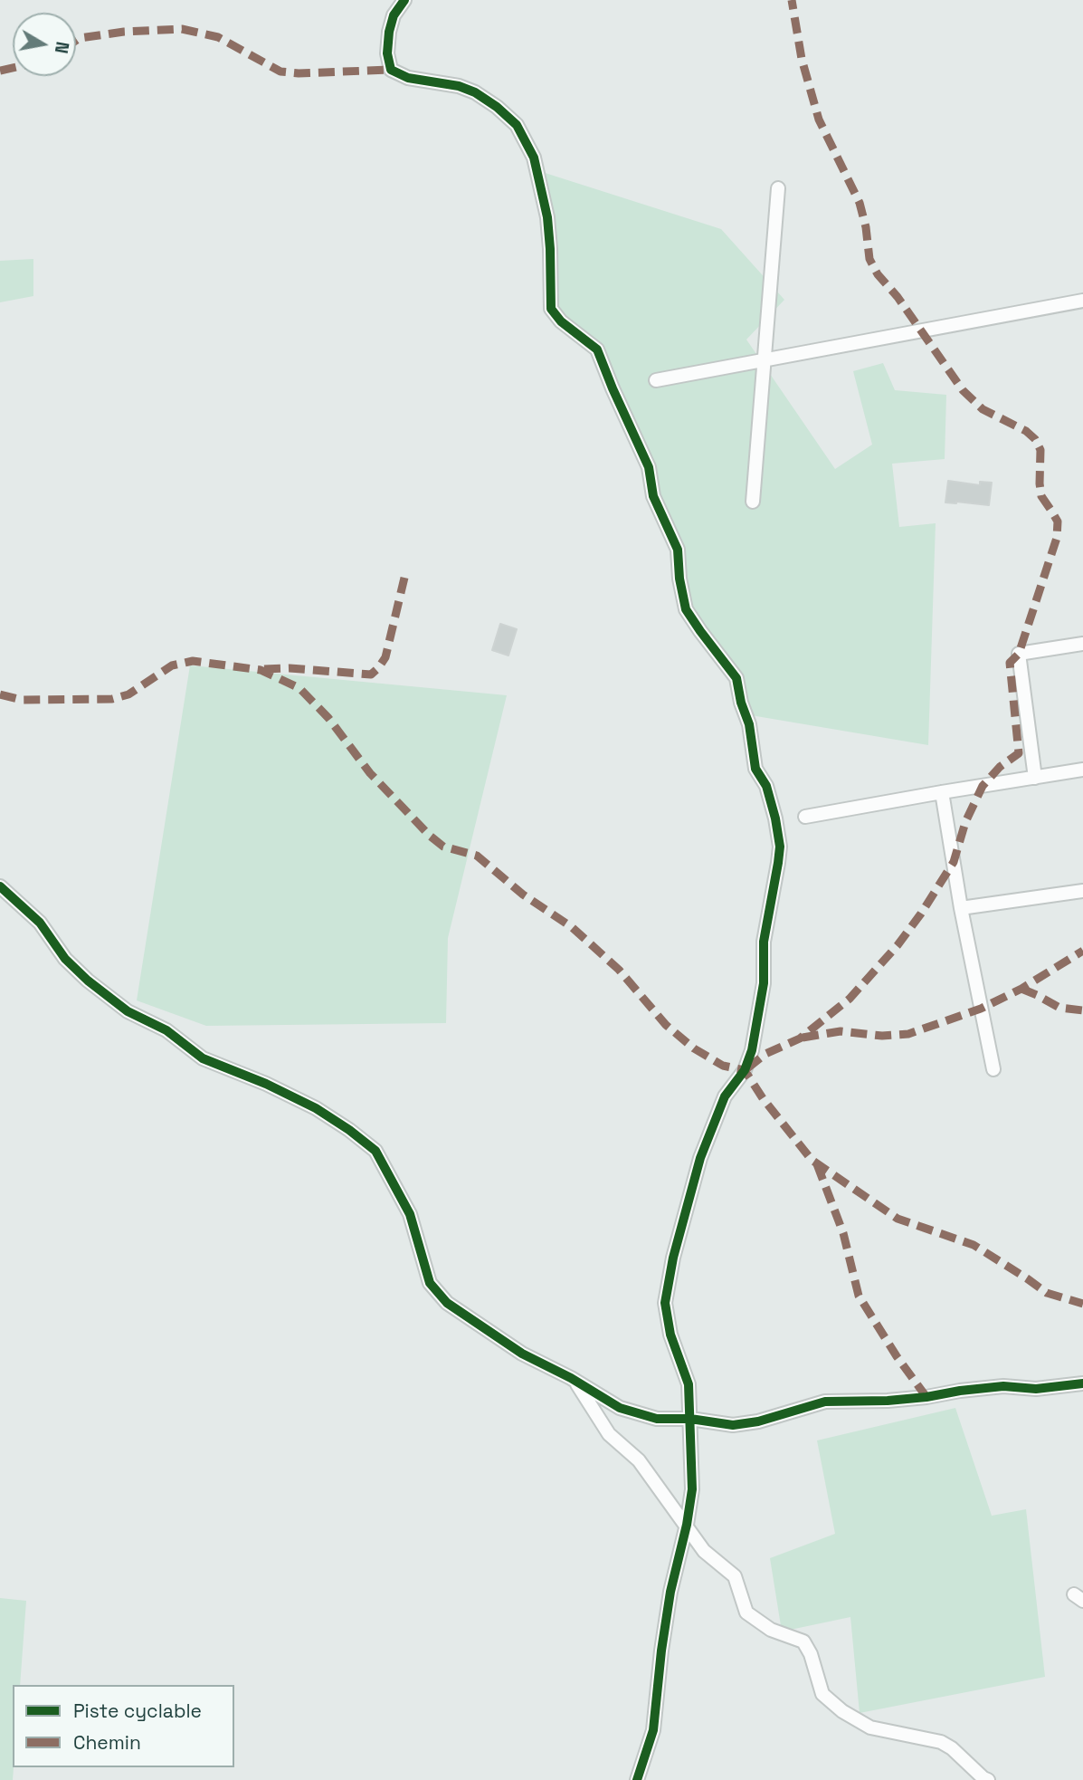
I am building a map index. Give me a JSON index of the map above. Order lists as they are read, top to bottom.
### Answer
{
  "legend": ["Piste cyclable", "Chemin"],
  "north": "right"
}
